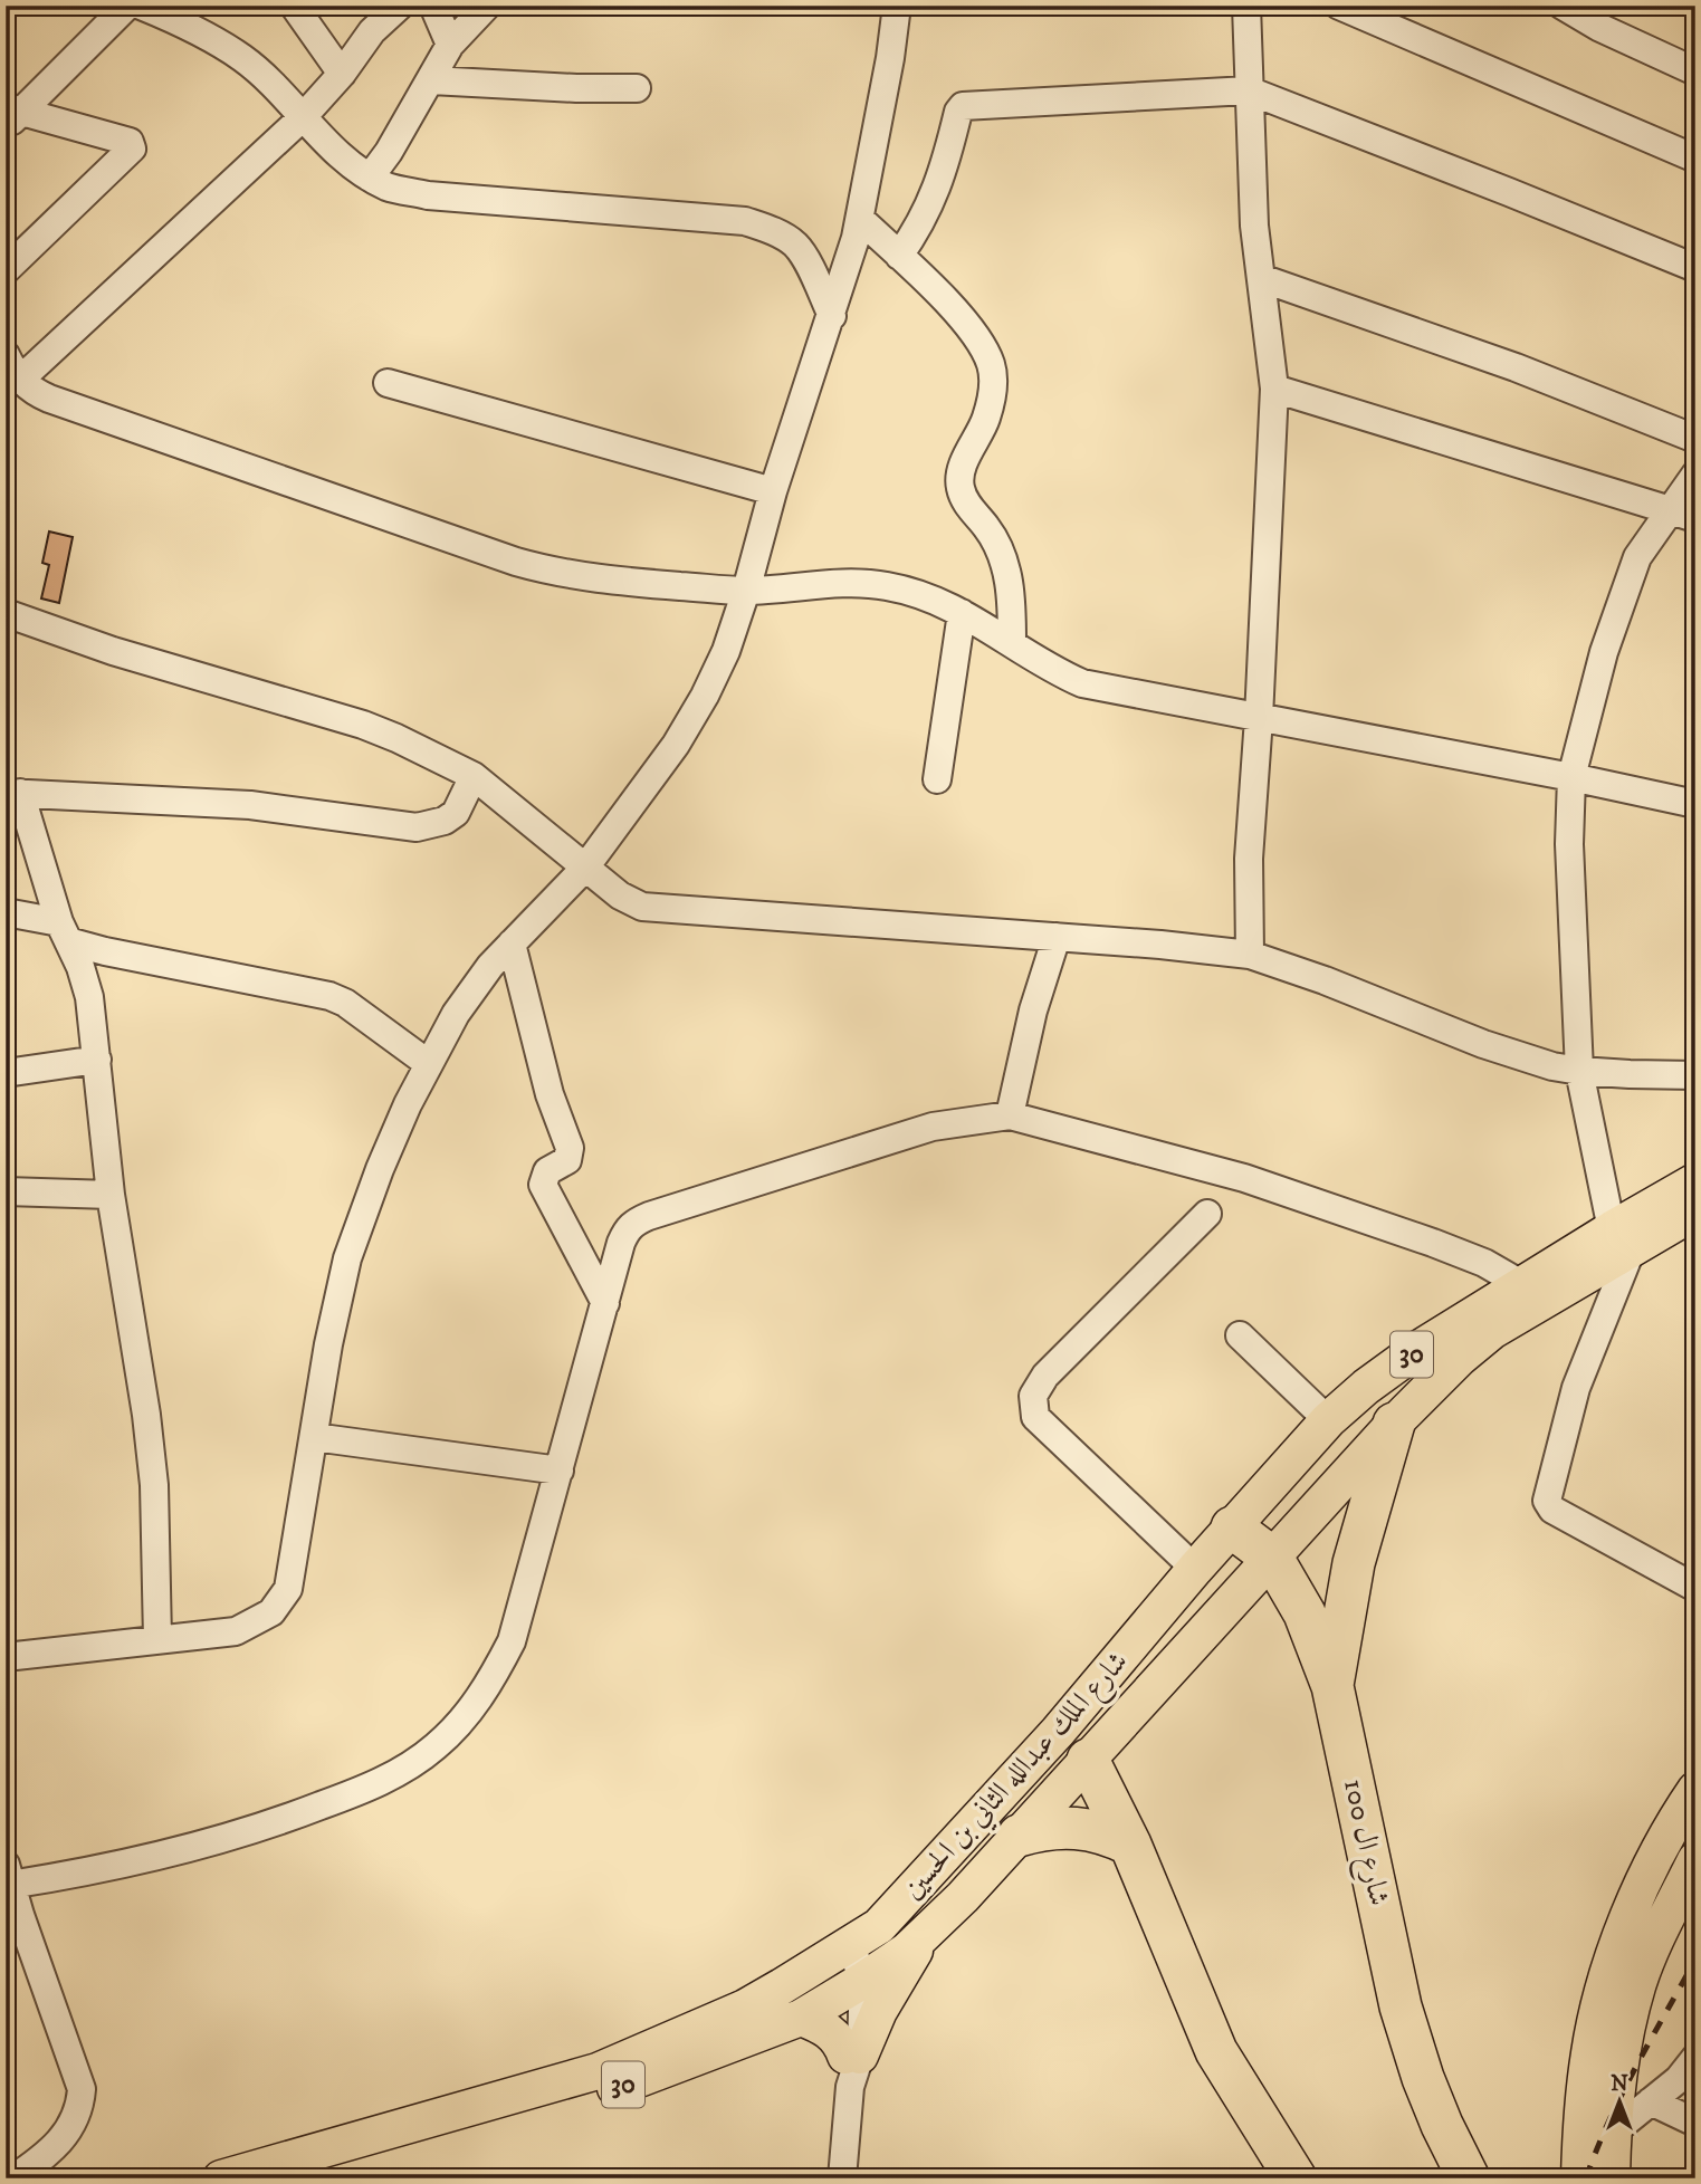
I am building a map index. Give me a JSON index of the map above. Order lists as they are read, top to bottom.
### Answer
{
  "streets": {
    "highway": ["شارع ال 100"],
    "main road": ["30", "شارع الملك عبدالله الثاني بن الحسين"]
  },
  "crossings": [
    ["شارع الملك عبدالله الثاني بن الحسين", "شارع ال 100"]
  ],
  "north": "top"
}
